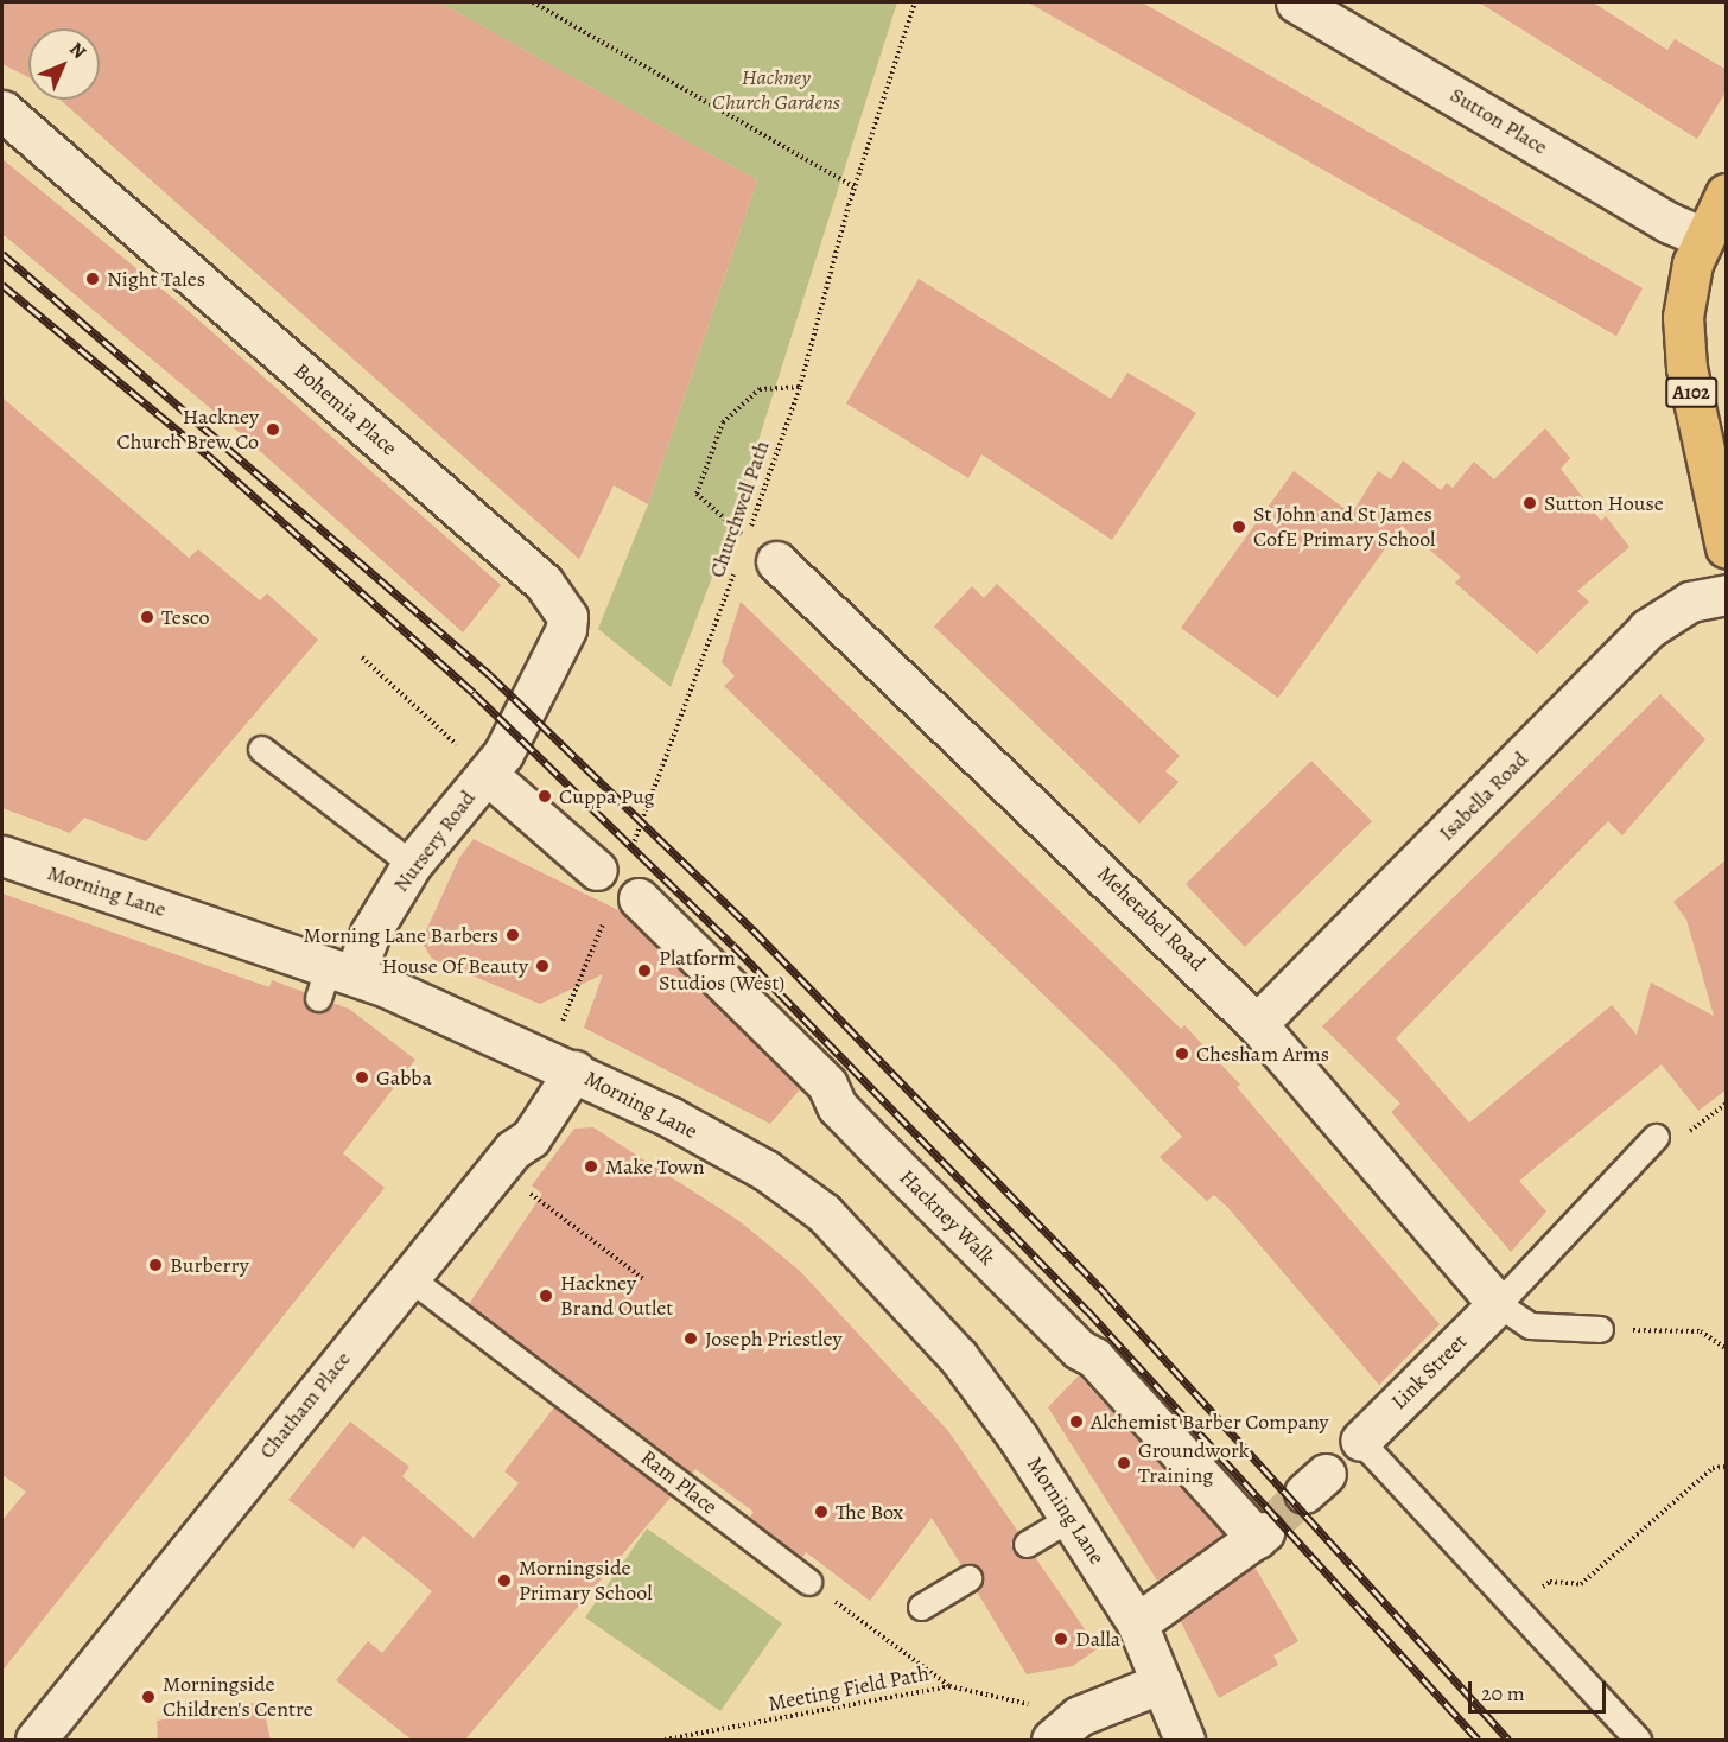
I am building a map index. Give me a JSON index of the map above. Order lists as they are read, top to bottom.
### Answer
{
  "streets": {
    "highway": ["A102"],
    "street": [
      "Sutton Place",
      "Bohemia Place",
      "Isabella Road",
      "Nursery Road",
      "Morning Lane",
      "Mehetabel Road",
      "Hackney Walk",
      "Link Street",
      "Chatham Place"
    ],
    "lane": ["Ram Place"],
    "path": ["Churchwell Path", "Meeting Field Path"]
  },
  "crossings": [
    ["Sutton Place", "A102"],
    ["Bohemia Place", "Nursery Road"],
    ["Isabella Road", "Mehetabel Road"],
    ["Nursery Road", "Morning Lane"],
    ["Morning Lane", "Hackney Walk"],
    ["Morning Lane", "Chatham Place"],
    ["Mehetabel Road", "Link Street"],
    ["Chatham Place", "Ram Place"]
  ],
  "parks": ["Hackney Church Gardens"],
  "places": [
    "Night Tales",
    "Hackney Church Brew Co",
    "Sutton House",
    "St John and St James CofE Primary School",
    "Tesco",
    "Cuppa Pug",
    "Morning Lane Barbers",
    "House Of Beauty",
    "Platform Studios (West)",
    "Chesham Arms",
    "Gabba",
    "Make Town",
    "Burberry",
    "Hackney Brand Outlet",
    "Joseph Priestley",
    "Alchemist Barber Company",
    "Groundwork Training",
    "The Box",
    "Morningside Primary School",
    "Dalla",
    "Morningside Children's Centre"
  ],
  "scale_bar": "20 m",
  "north": "top right"
}
